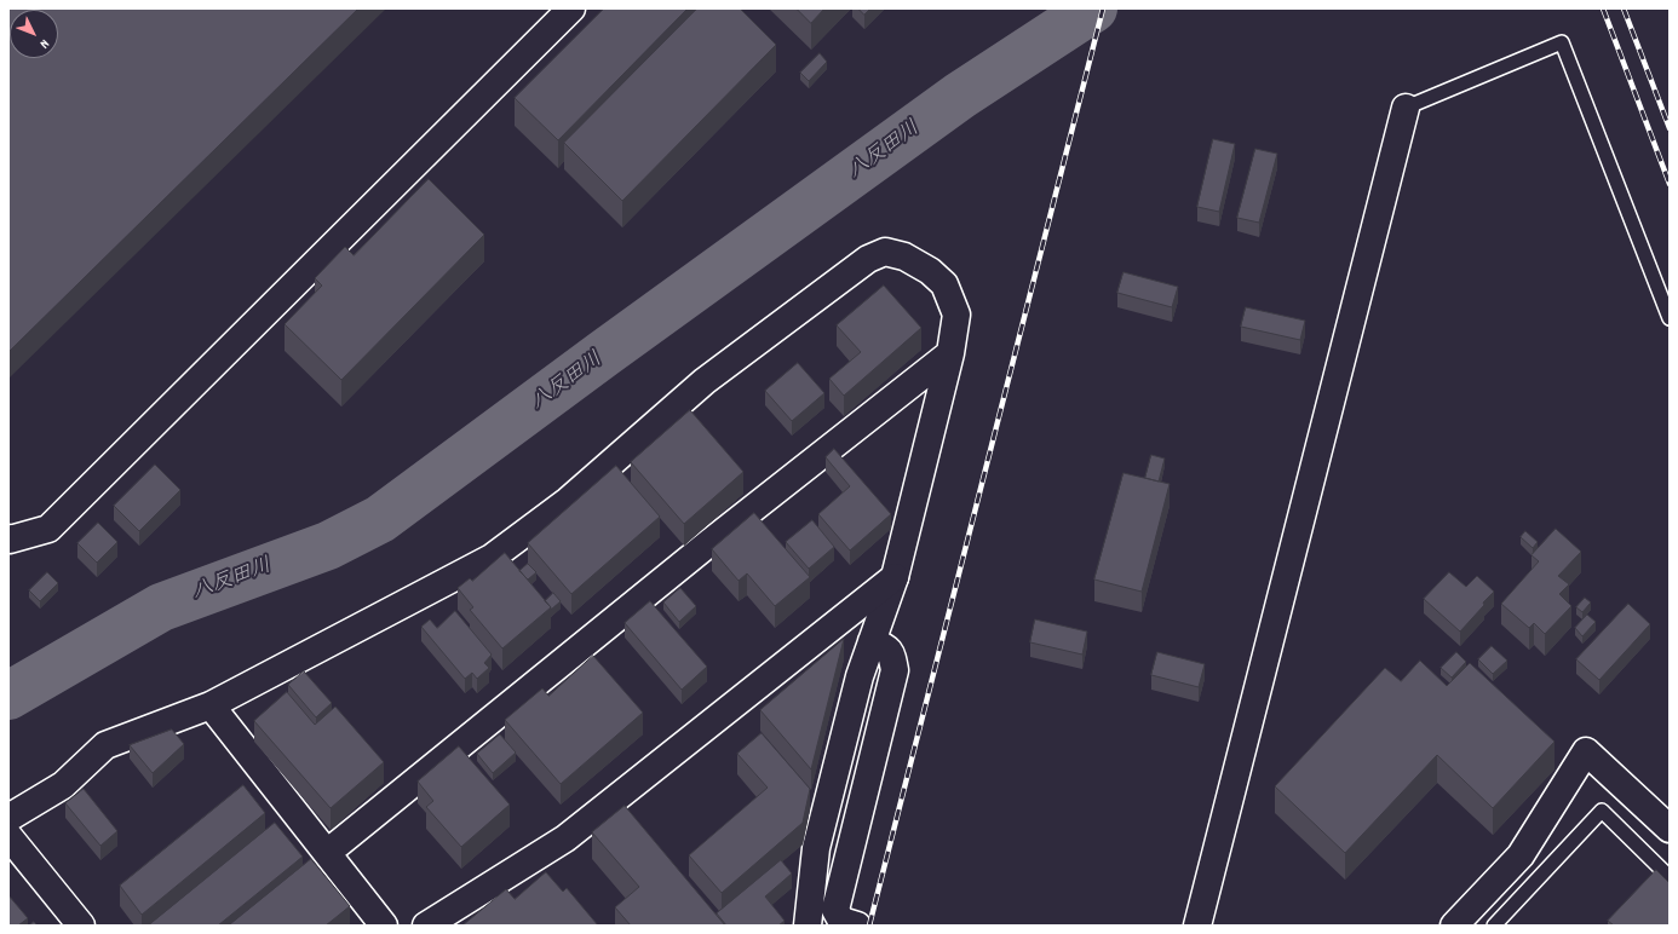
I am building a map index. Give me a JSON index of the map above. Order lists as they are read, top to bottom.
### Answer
{
  "water": ["八反田川"],
  "north": "bottom right"
}
